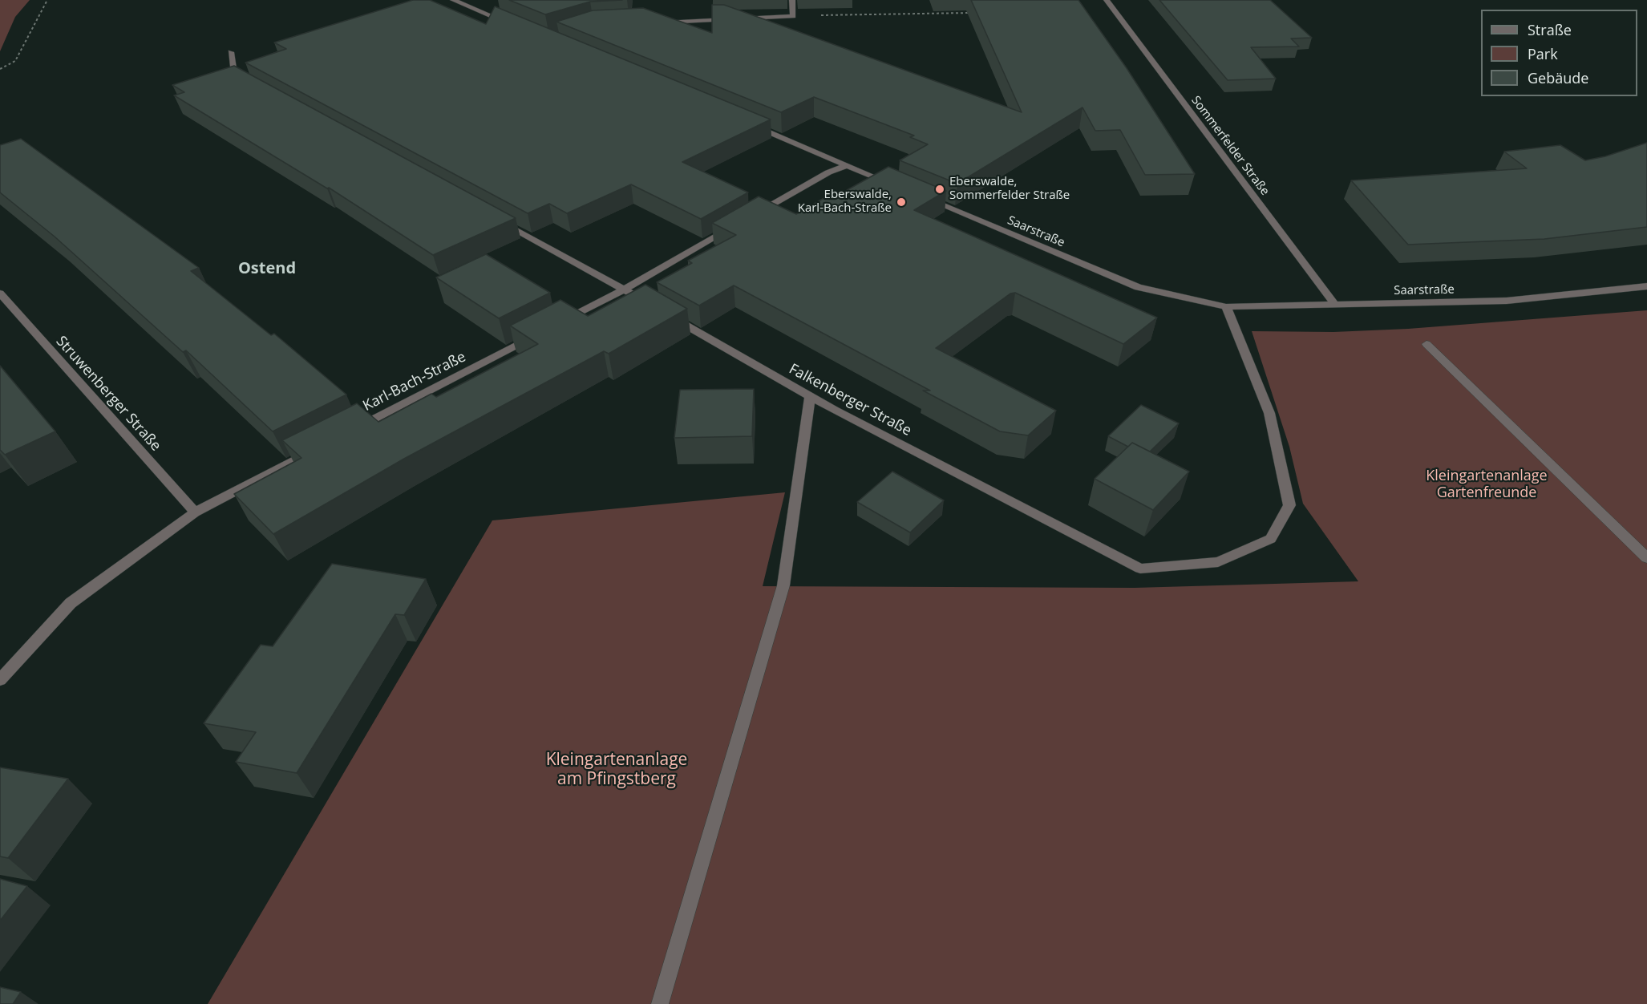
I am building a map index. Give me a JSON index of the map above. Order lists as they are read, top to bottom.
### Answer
{
  "streets": {
    "street": [
      "Sommerfelder Straße",
      "Saarstraße",
      "Karl-Bach-Straße",
      "Struwenberger Straße",
      "Falkenberger Straße"
    ]
  },
  "crossings": [
    ["Sommerfelder Straße", "Saarstraße"],
    ["Saarstraße", "Falkenberger Straße"]
  ],
  "districts": ["Ostend"],
  "parks": ["Kleingartenanlage Gartenfreunde", "Kleingartenanlage am Pfingstberg"],
  "places": ["Eberswalde, Sommerfelder Straße", "Eberswalde, Karl-Bach-Straße"],
  "legend": ["Straße", "Park", "Gebäude"]
}
